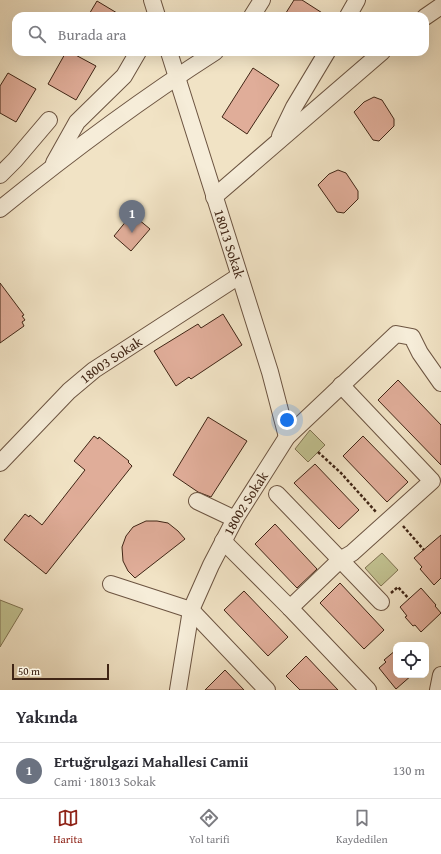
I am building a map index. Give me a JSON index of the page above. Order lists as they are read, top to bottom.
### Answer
{
  "streets": {
    "street": ["18013 Sokak", "18003 Sokak", "18002 Sokak"]
  },
  "crossings": [
    ["18013 Sokak", "18003 Sokak"],
    ["18013 Sokak", "18002 Sokak"]
  ],
  "scale_bar": "50 m",
  "page": {
    "search": "Burada ara",
    "pins": "1",
    "scale": "50 m",
    "heading": "Yakında",
    "list": [
      {
        "mark": "1",
        "name": "Ertuğrulgazi Mahallesi Camii",
        "note": "Cami · 18013 Sokak",
        "value": "130 m"
      }
    ],
    "nav": ["Harita", "Yol tarifi", "Kaydedilen"]
  }
}
